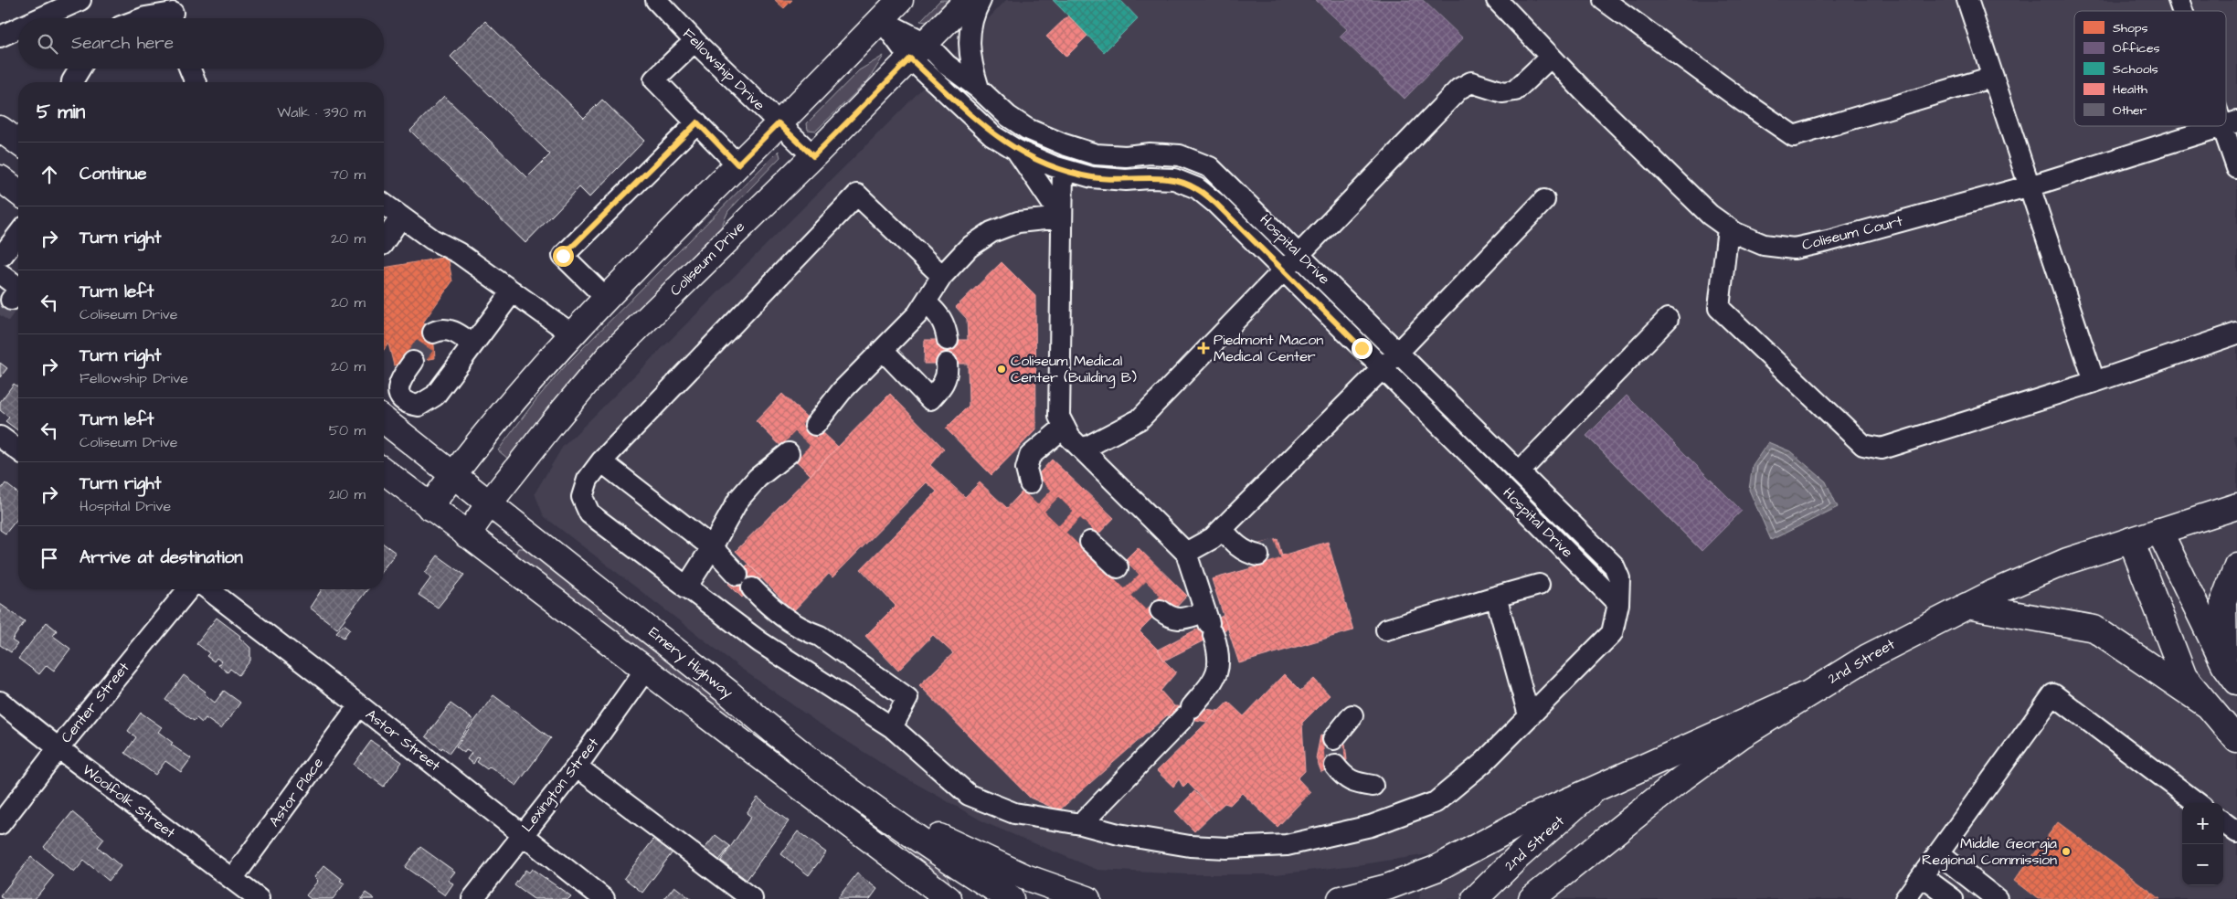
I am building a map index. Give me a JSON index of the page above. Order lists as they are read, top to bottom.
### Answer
{
  "streets": {
    "main road": ["Coliseum Drive", "2nd Street", "Emery Highway"],
    "street": [
      "Fellowship Drive",
      "Coliseum Court",
      "Hospital Drive",
      "Center Street",
      "Astor Street",
      "Lexington Street",
      "Astor Place",
      "Woolfolk Street"
    ]
  },
  "crossings": [
    ["Fellowship Drive", "Coliseum Drive"],
    ["Hospital Drive", "Coliseum Drive"],
    ["Coliseum Drive", "Emery Highway"],
    ["Emery Highway", "Lexington Street"],
    ["Center Street", "Woolfolk Street"],
    ["Astor Street", "Lexington Street"],
    ["Astor Street", "Astor Place"],
    ["Astor Place", "Woolfolk Street"]
  ],
  "places": {
    "health": ["Piedmont Macon Medical Center"],
    "other": ["Coliseum Medical Center (Building B)", "Middle Georgia Regional Commission"]
  },
  "legend": [
    "Shops",
    "Offices",
    "Schools",
    "Health",
    "Other"
  ],
  "page": {
    "search": "Search here",
    "heading": ["5 min", "Walk · 390 m"],
    "list": [
      ["Continue", "70 m"],
      ["Turn right", "20 m"],
      ["Turn left", "Coliseum Drive", "20 m"],
      ["Turn right", "Fellowship Drive", "20 m"],
      ["Turn left", "Coliseum Drive", "50 m"],
      ["Turn right", "Hospital Drive", "210 m"],
      "Arrive at destination"
    ],
    "map_buttons": ["+", "−"]
  }
}
